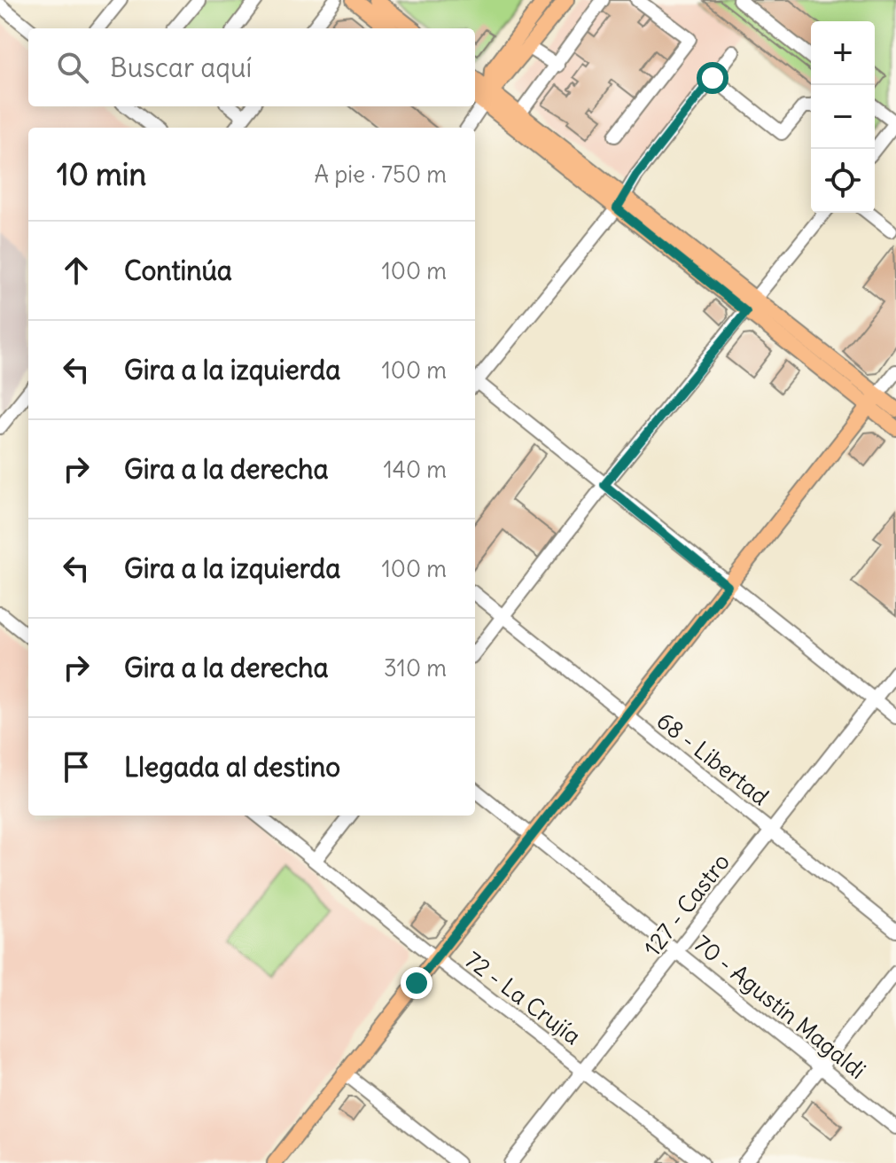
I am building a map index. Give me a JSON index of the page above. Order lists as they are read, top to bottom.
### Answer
{
  "streets": {
    "street": [
      "68 - Libertad",
      "127 - Castro",
      "72 - La Crujía",
      "70 - Agustín Magaldi"
    ]
  },
  "crossings": [
    ["68 - Libertad", "127 - Castro"],
    ["127 - Castro", "72 - La Crujía"],
    ["127 - Castro", "70 - Agustín Magaldi"]
  ],
  "page": {
    "map_buttons": ["+", "−"],
    "search": "Buscar aquí",
    "heading": ["10 min", "A pie · 750 m"],
    "list": [
      ["Continúa", "100 m"],
      ["Gira a la izquierda", "100 m"],
      ["Gira a la derecha", "140 m"],
      ["Gira a la izquierda", "100 m"],
      ["Gira a la derecha", "310 m"],
      "Llegada al destino"
    ]
  }
}
